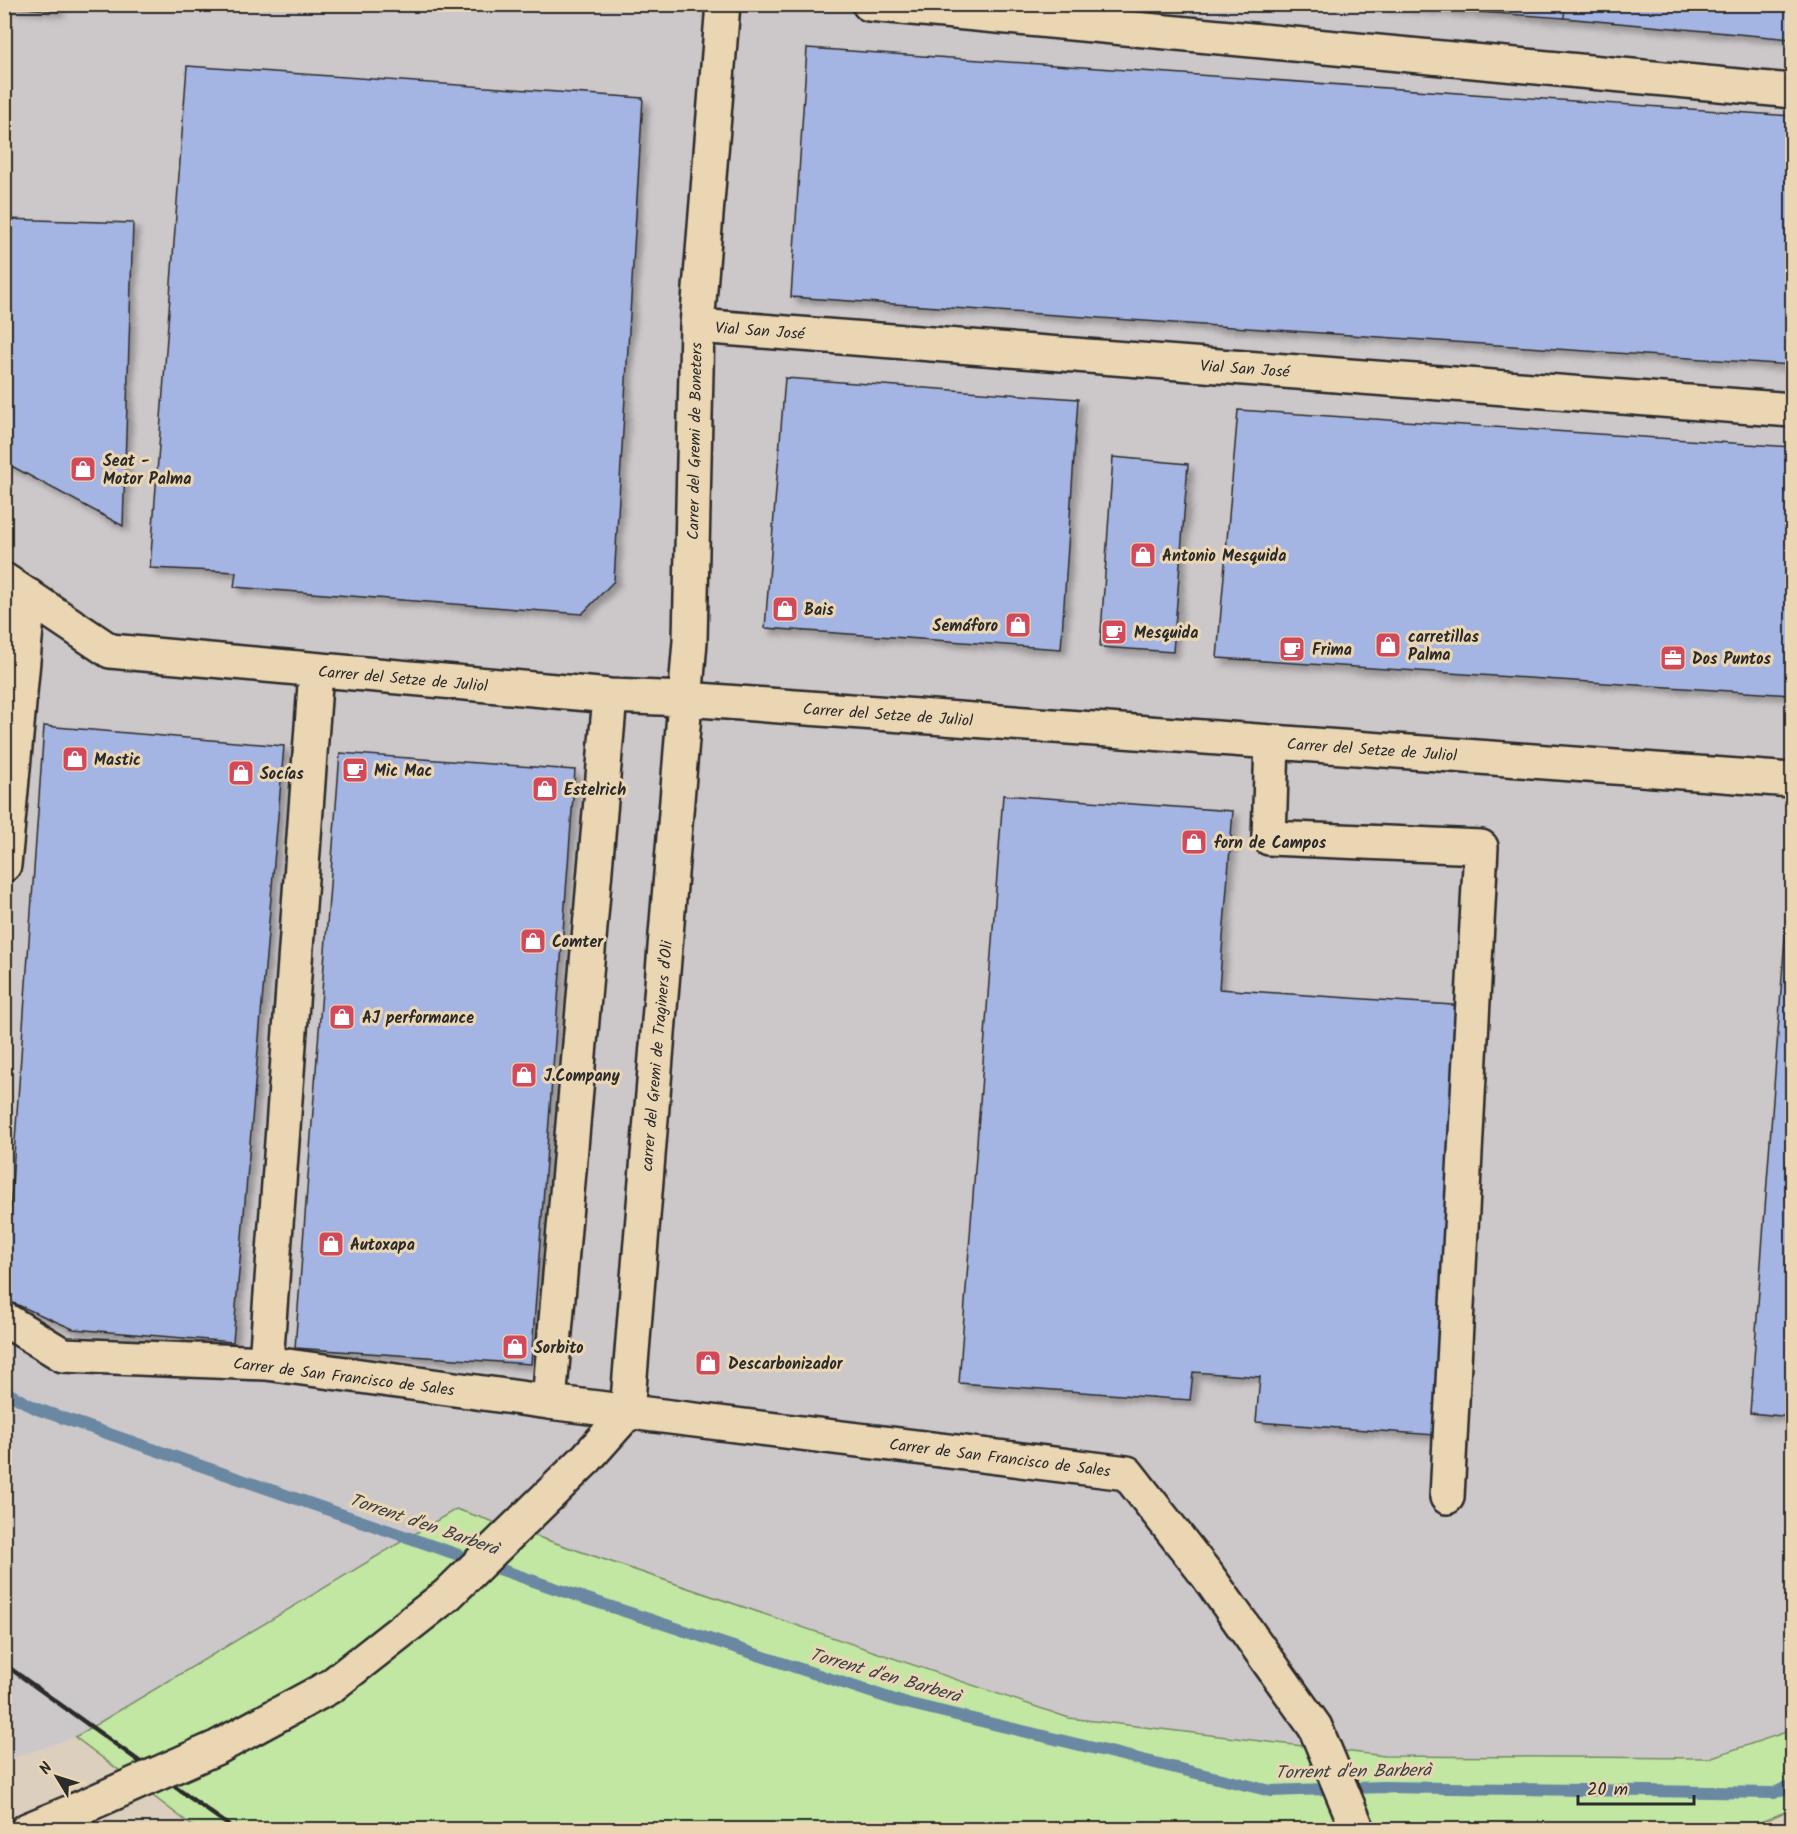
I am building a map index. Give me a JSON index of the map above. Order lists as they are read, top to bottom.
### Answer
{
  "streets": {
    "street": [
      "Vial San José",
      "Carrer del Gremi de Boneters",
      "Carrer del Setze de Juliol",
      "carrer del Gremi de Traginers d'Oli",
      "Carrer de San Francisco de Sales"
    ]
  },
  "crossings": [
    ["Vial San José", "Carrer del Gremi de Boneters"],
    ["Carrer del Gremi de Boneters", "Carrer del Setze de Juliol"],
    ["Carrer del Gremi de Boneters", "carrer del Gremi de Traginers d'Oli"],
    ["Carrer del Setze de Juliol", "carrer del Gremi de Traginers d'Oli"],
    ["carrer del Gremi de Traginers d'Oli", "Carrer de San Francisco de Sales"]
  ],
  "water": ["Torrent d'en Barberà"],
  "places": {
    "shop": [
      "Seat - Motor Palma",
      "Antonio Mesquida",
      "Bais",
      "Semáforo",
      "carretillas Palma",
      "Mastic",
      "Socías",
      "Estelrich",
      "forn de Campos",
      "Comter",
      "AJ performance",
      "J.Company",
      "Autoxapa",
      "Sorbito",
      "Descarbonizador"
    ],
    "cafe": ["Mesquida", "Frima", "Mic Mac"],
    "office": ["Dos Puntos"]
  },
  "scale_bar": "20 m",
  "north": "top left"
}
